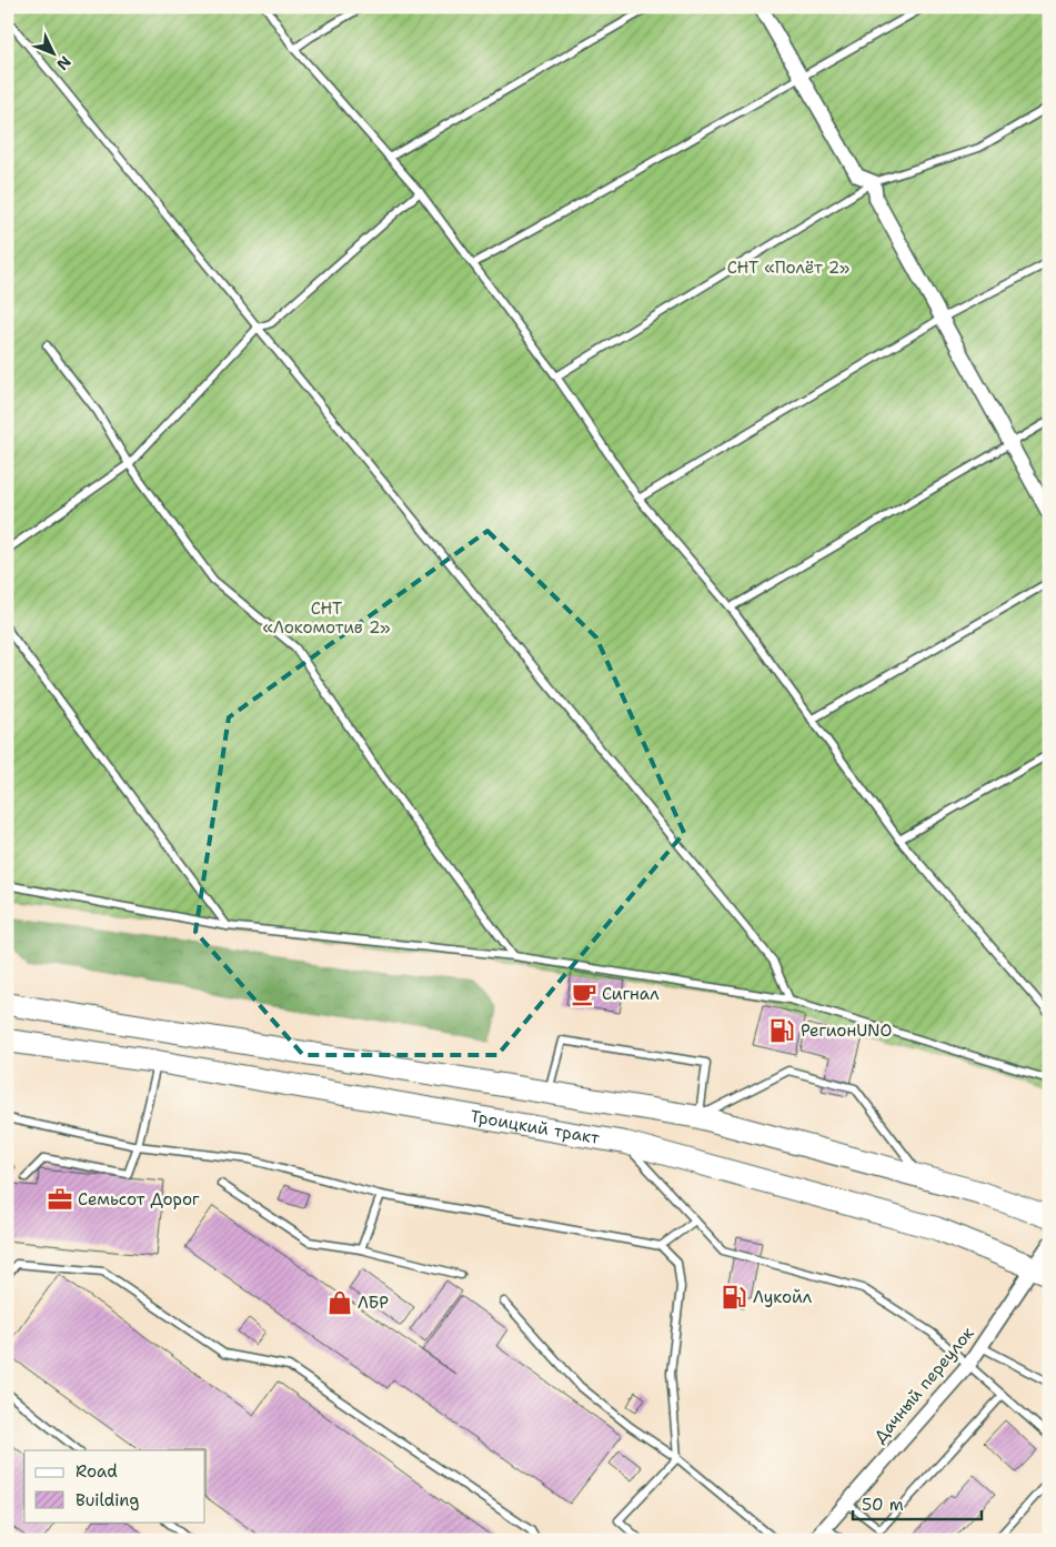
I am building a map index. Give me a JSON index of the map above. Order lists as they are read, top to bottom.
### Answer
{
  "streets": {
    "main road": ["Троицкий тракт"],
    "street": ["Дачный переулок"]
  },
  "crossings": [
    ["Троицкий тракт", "Дачный переулок"]
  ],
  "parks": ["СНТ «Полёт 2»", "СНТ «Локомотив 2»"],
  "places": {
    "cafe": ["Сигнал"],
    "fuel station": ["РегионUNO", "Лукойл"],
    "office": ["Семьсот Дорог"],
    "shop": ["ЛБР"]
  },
  "legend": ["Road", "Building"],
  "scale_bar": "50 m",
  "north": "bottom right"
}
